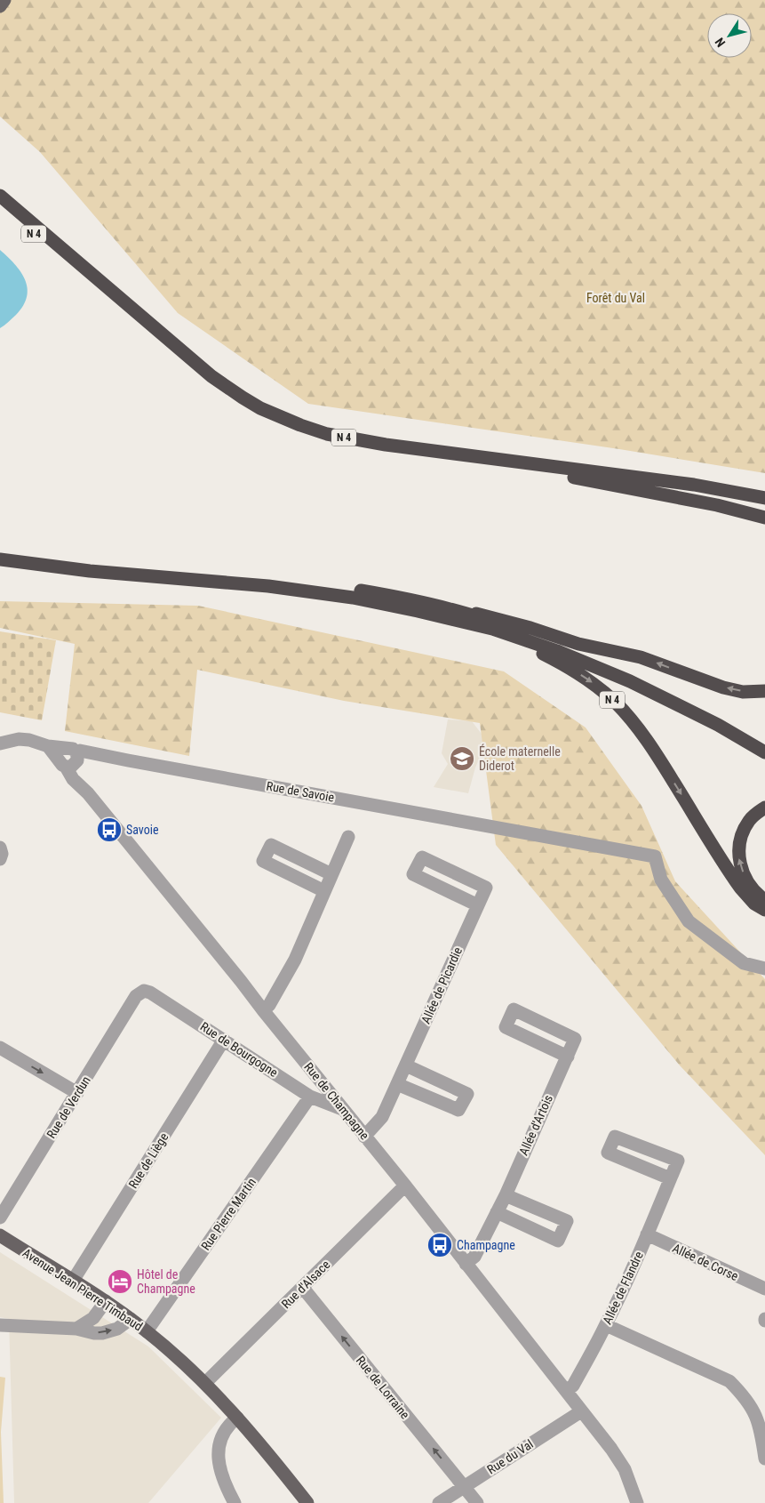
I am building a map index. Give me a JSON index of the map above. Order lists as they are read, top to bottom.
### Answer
{
  "streets": {
    "highway": ["N 4"],
    "main road": ["Avenue Jean Pierre Timbaud"],
    "street": [
      "Rue de Savoie",
      "Allée de Picardie",
      "Rue de Bourgogne",
      "Rue de Champagne",
      "Rue de Verdun",
      "Allée d'Artois",
      "Rue de Liège",
      "Rue Pierre Martin",
      "Allée de Corse",
      "Rue d'Alsace",
      "Allée de Flandre",
      "Rue de Lorraine",
      "Rue du Val"
    ]
  },
  "crossings": [
    ["Rue de Savoie", "Rue de Champagne"],
    ["Allée de Picardie", "Rue de Champagne"],
    ["Rue de Bourgogne", "Rue de Champagne"],
    ["Rue de Bourgogne", "Rue de Verdun"],
    ["Rue de Bourgogne", "Rue de Liège"],
    ["Rue de Bourgogne", "Rue Pierre Martin"],
    ["Rue de Champagne", "Allée d'Artois"],
    ["Rue de Champagne", "Rue d'Alsace"],
    ["Rue de Champagne", "Allée de Flandre"],
    ["Rue de Champagne", "Rue du Val"],
    ["Rue de Liège", "Avenue Jean Pierre Timbaud"],
    ["Rue Pierre Martin", "Avenue Jean Pierre Timbaud"],
    ["Allée de Corse", "Allée de Flandre"],
    ["Rue d'Alsace", "Avenue Jean Pierre Timbaud"],
    ["Rue d'Alsace", "Rue de Lorraine"],
    ["Rue de Lorraine", "Rue du Val"]
  ],
  "one_way": ["Rue de Lorraine"],
  "parks": ["Forêt du Val"],
  "places": {
    "school or university": ["École maternelle Diderot"],
    "bus stop": ["Savoie", "Champagne"],
    "hotel": ["Hôtel de Champagne"]
  },
  "north": "bottom left"
}
